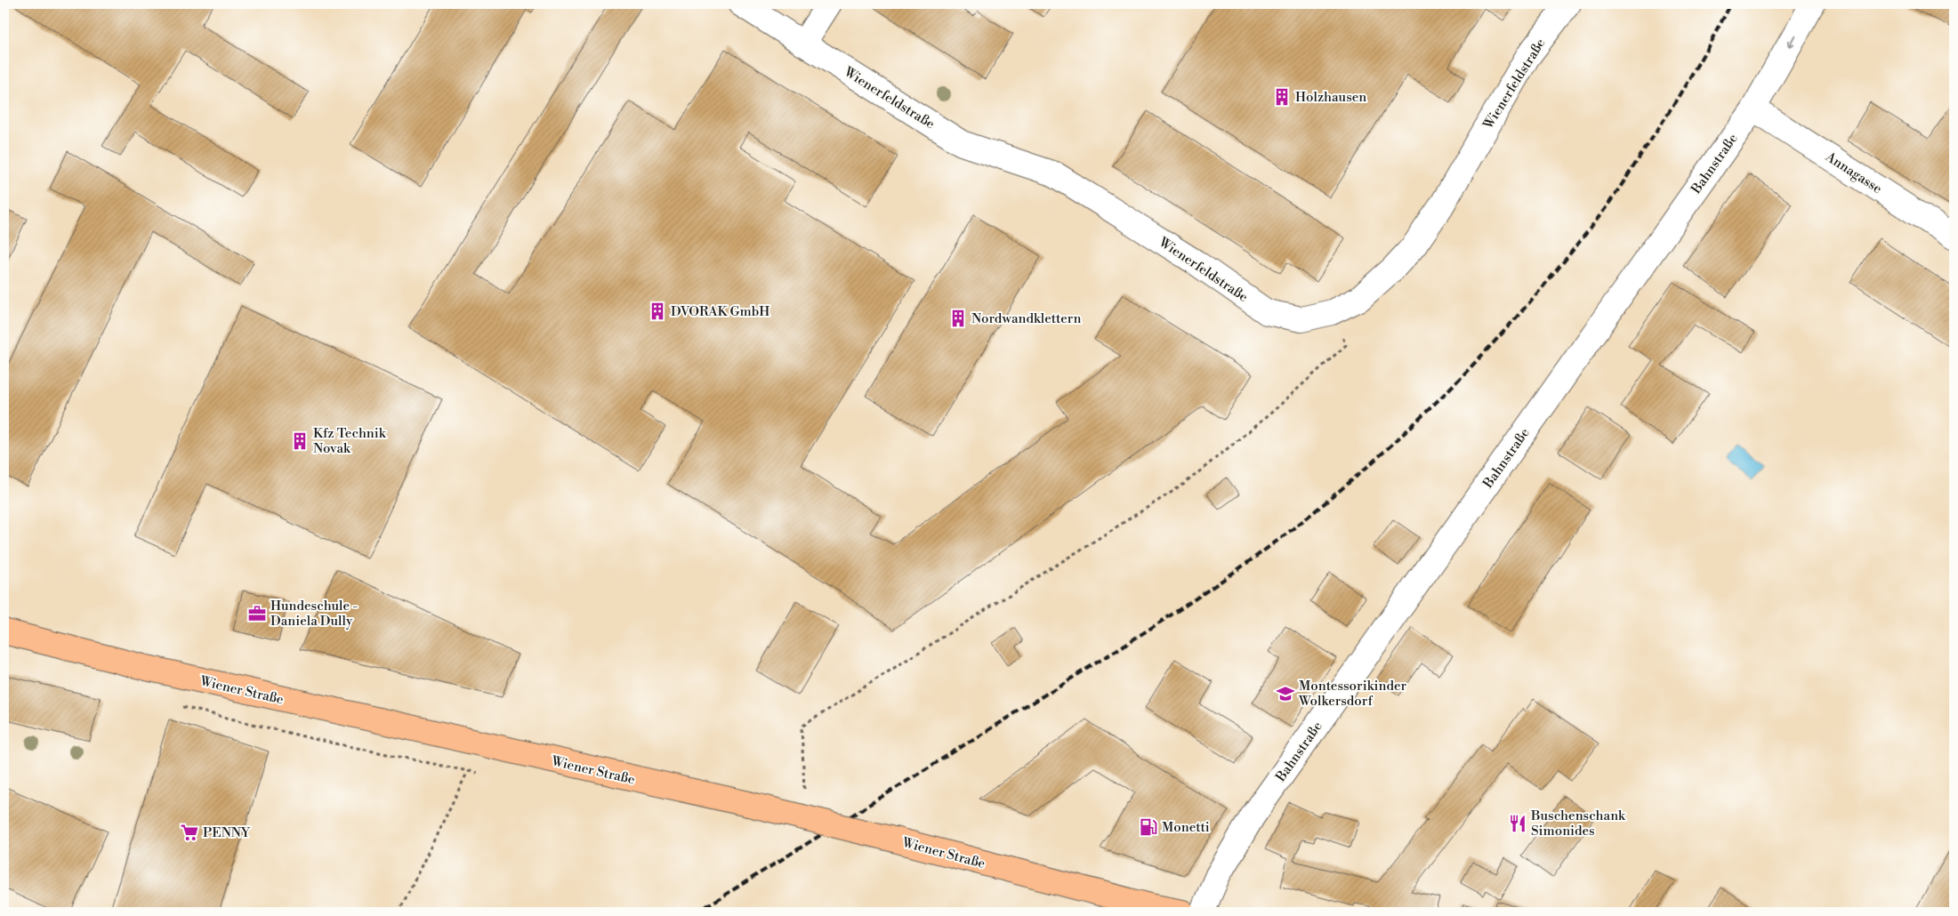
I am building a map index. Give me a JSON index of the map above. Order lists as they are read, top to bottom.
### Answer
{
  "streets": {
    "main road": ["Wiener Straße"],
    "street": ["Wienerfeldstraße", "Bahnstraße", "Annagasse"]
  },
  "crossings": [
    ["Bahnstraße", "Annagasse"]
  ],
  "places": {
    "building": [
      "Holzhausen",
      "DVORAK GmbH",
      "Nordwandklettern",
      "Kfz Technik Novak"
    ],
    "office": ["Hundeschule - Daniela Dully"],
    "school or university": ["Montessorikinder Wolkersdorf"],
    "restaurant": ["Buschenschank Simonides"],
    "fuel station": ["Monetti"],
    "supermarket": ["PENNY"]
  }
}
